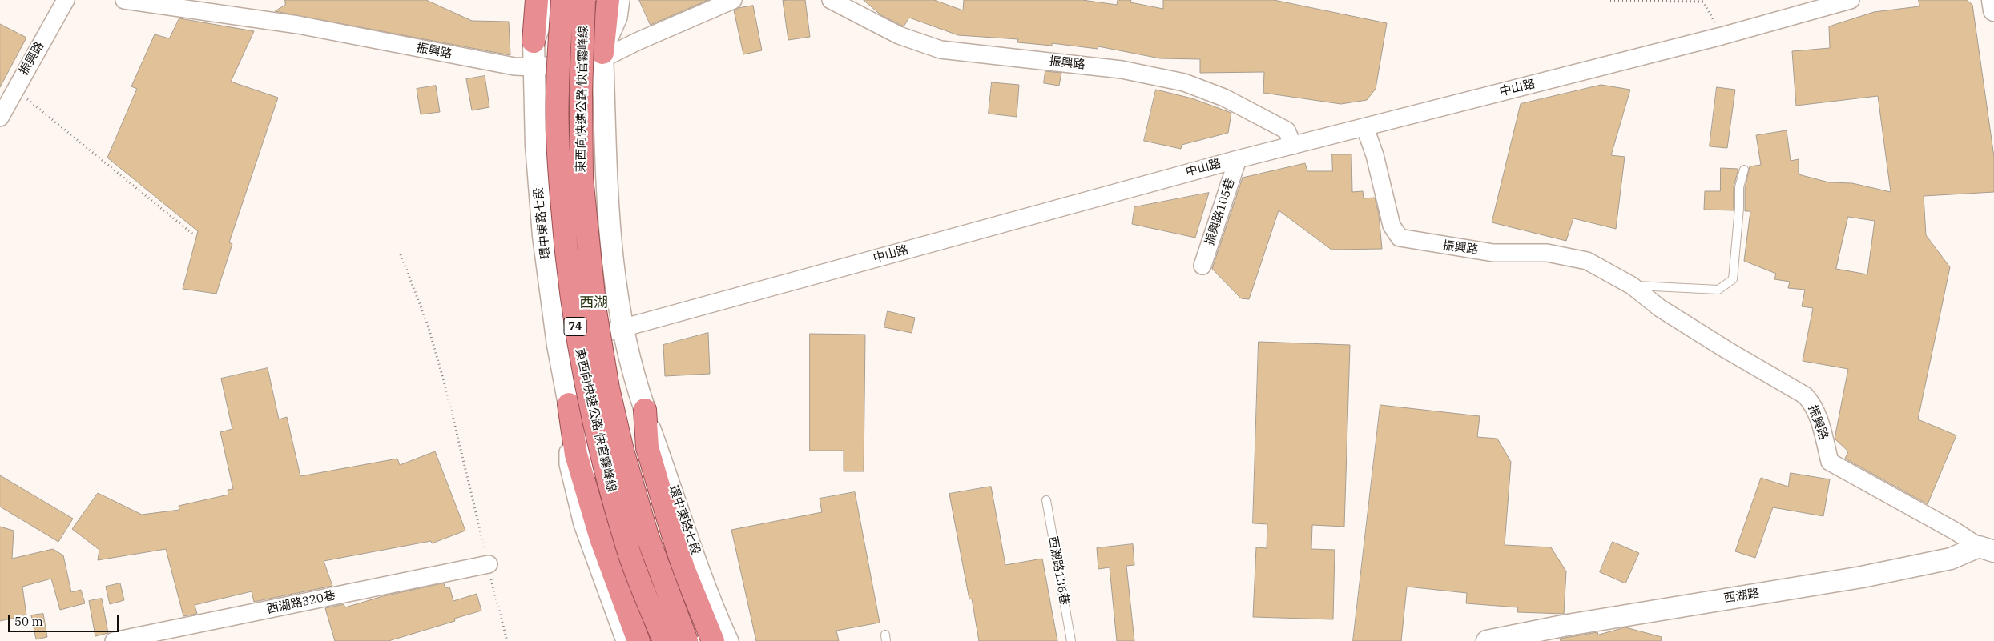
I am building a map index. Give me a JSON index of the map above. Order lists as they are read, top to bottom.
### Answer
{
  "streets": {
    "highway": ["東西向快速公路 快官霧峰線", "74"],
    "street": [
      "振興路",
      "中山路",
      "振興路105巷",
      "環中東路七段",
      "西湖路",
      "西湖路320巷"
    ],
    "lane": ["西湖路136巷"]
  },
  "crossings": [
    ["振興路", "中山路"],
    ["振興路", "環中東路七段"],
    ["振興路", "西湖路"],
    ["中山路", "振興路105巷"],
    ["中山路", "環中東路七段"]
  ],
  "districts": ["西湖"],
  "scale_bar": "50 m"
}
